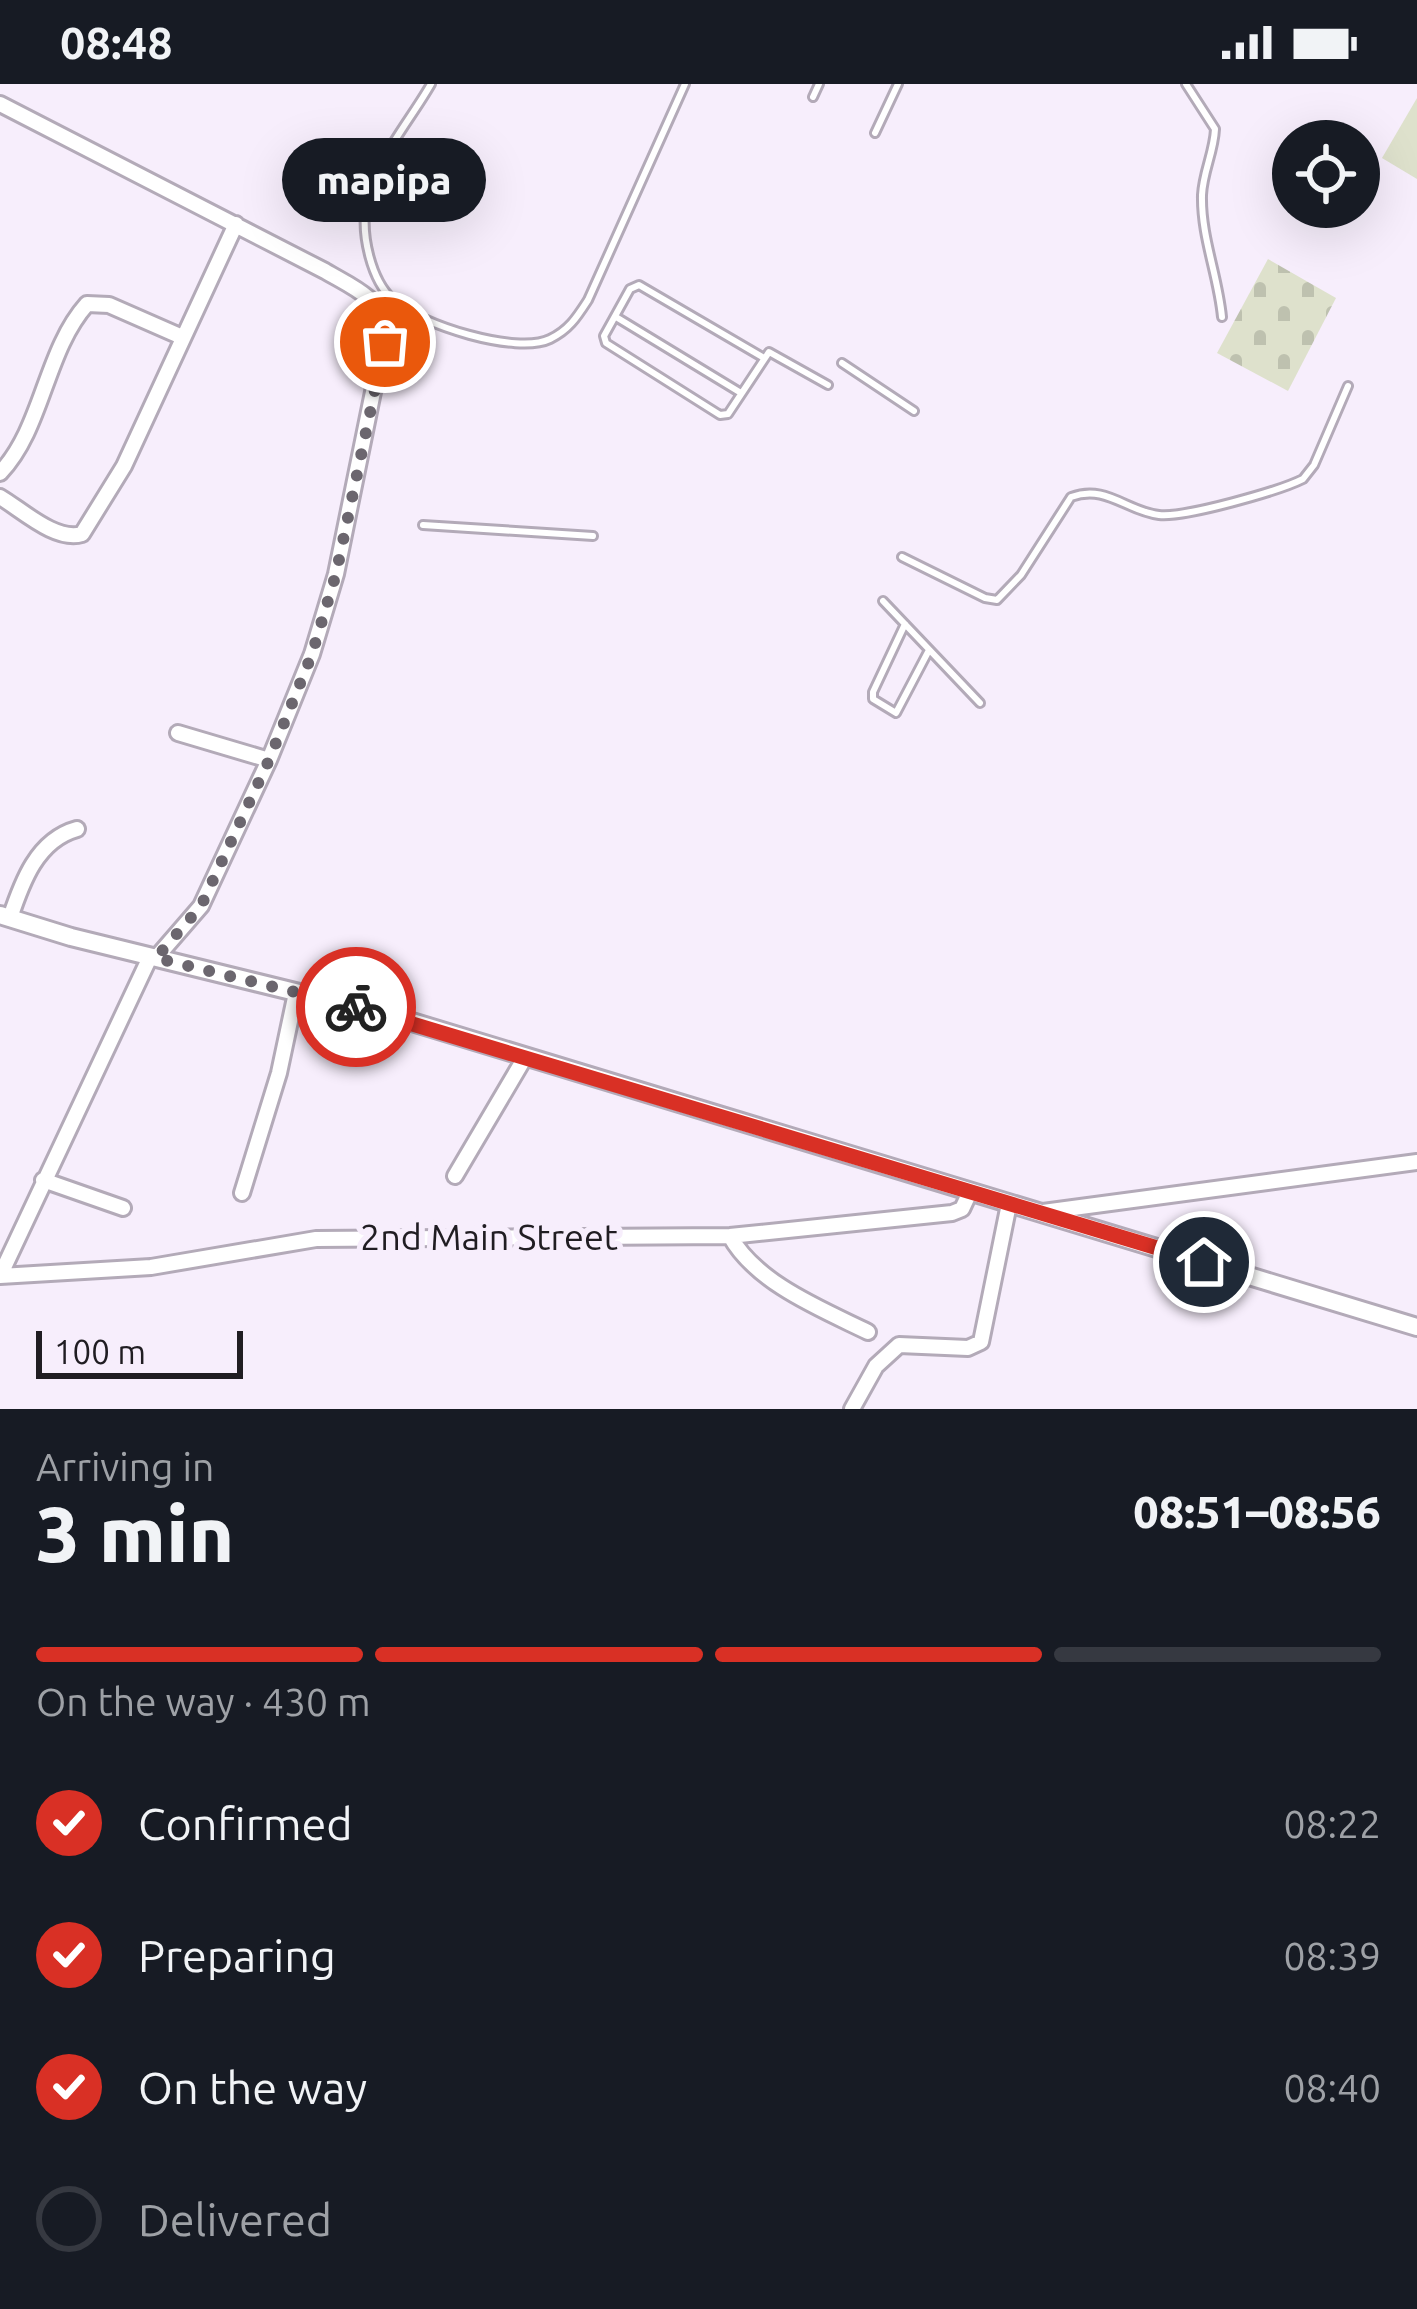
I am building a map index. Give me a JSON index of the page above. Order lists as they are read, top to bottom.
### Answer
{
  "streets": {
    "street": ["2nd Main Street"]
  },
  "places": ["mapipa"],
  "scale_bar": "100 m",
  "page": {
    "status": "08:48",
    "bubble": "mapipa",
    "scale": "100 m",
    "heading": ["3 min", "Arriving in", "08:51–08:56"],
    "bar": "On the way · 430 m",
    "list": [
      ["Confirmed", "08:22"],
      ["Preparing", "08:39"],
      ["On the way", "08:40"],
      "Delivered"
    ]
  }
}
